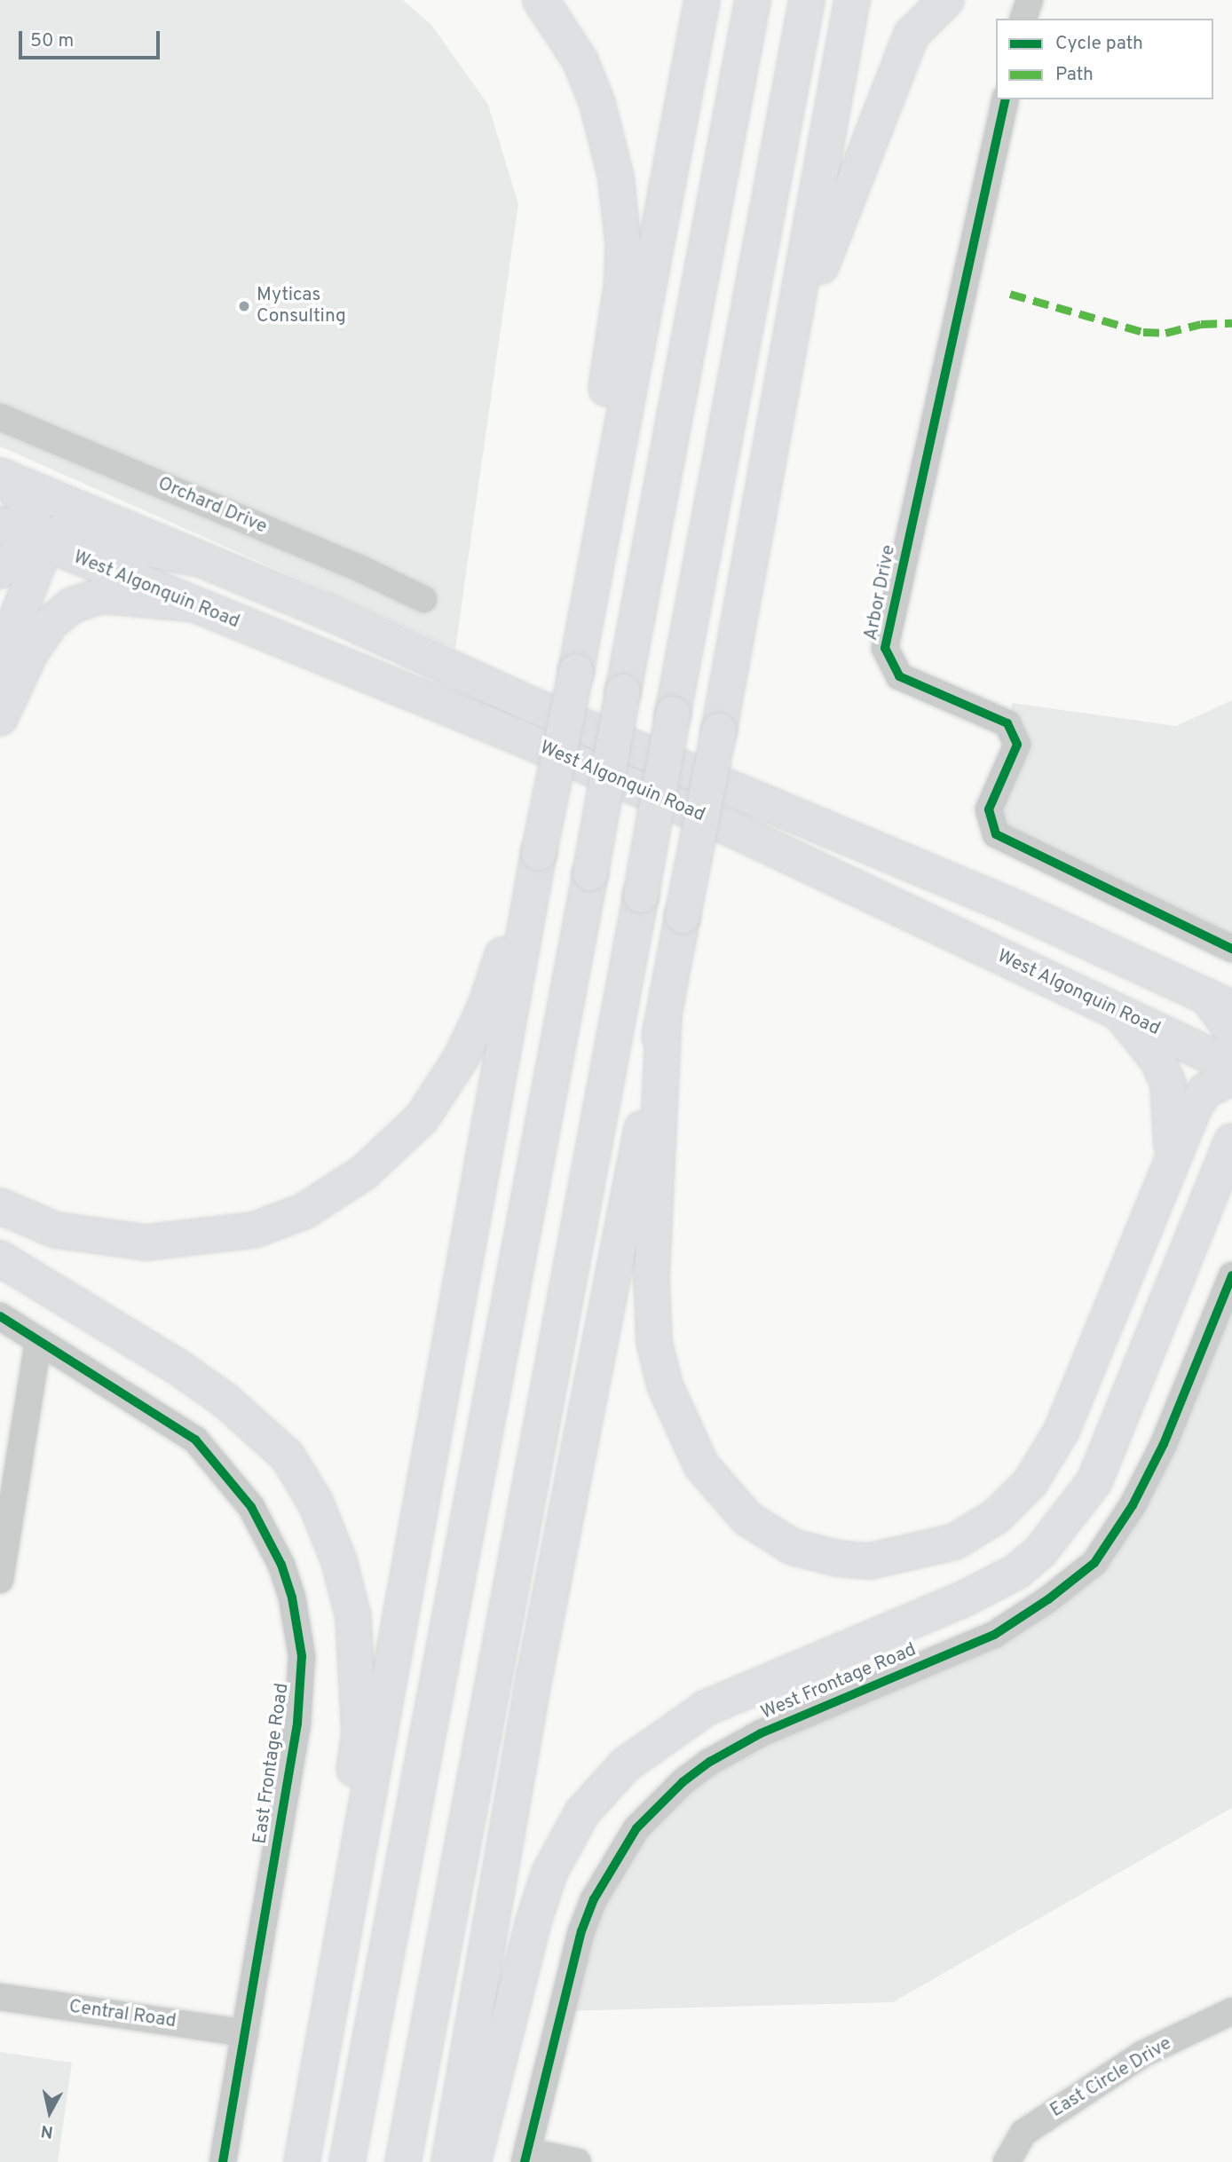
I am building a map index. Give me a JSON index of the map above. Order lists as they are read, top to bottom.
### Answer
{
  "streets": {
    "main road": ["West Algonquin Road"],
    "street": [
      "Orchard Drive",
      "Arbor Drive",
      "West Frontage Road",
      "East Frontage Road",
      "Central Road",
      "East Circle Drive"
    ]
  },
  "crossings": [
    ["East Frontage Road", "Central Road"]
  ],
  "places": ["Myticas Consulting"],
  "legend": ["Cycle path", "Path"],
  "scale_bar": "50 m",
  "north": "bottom"
}
